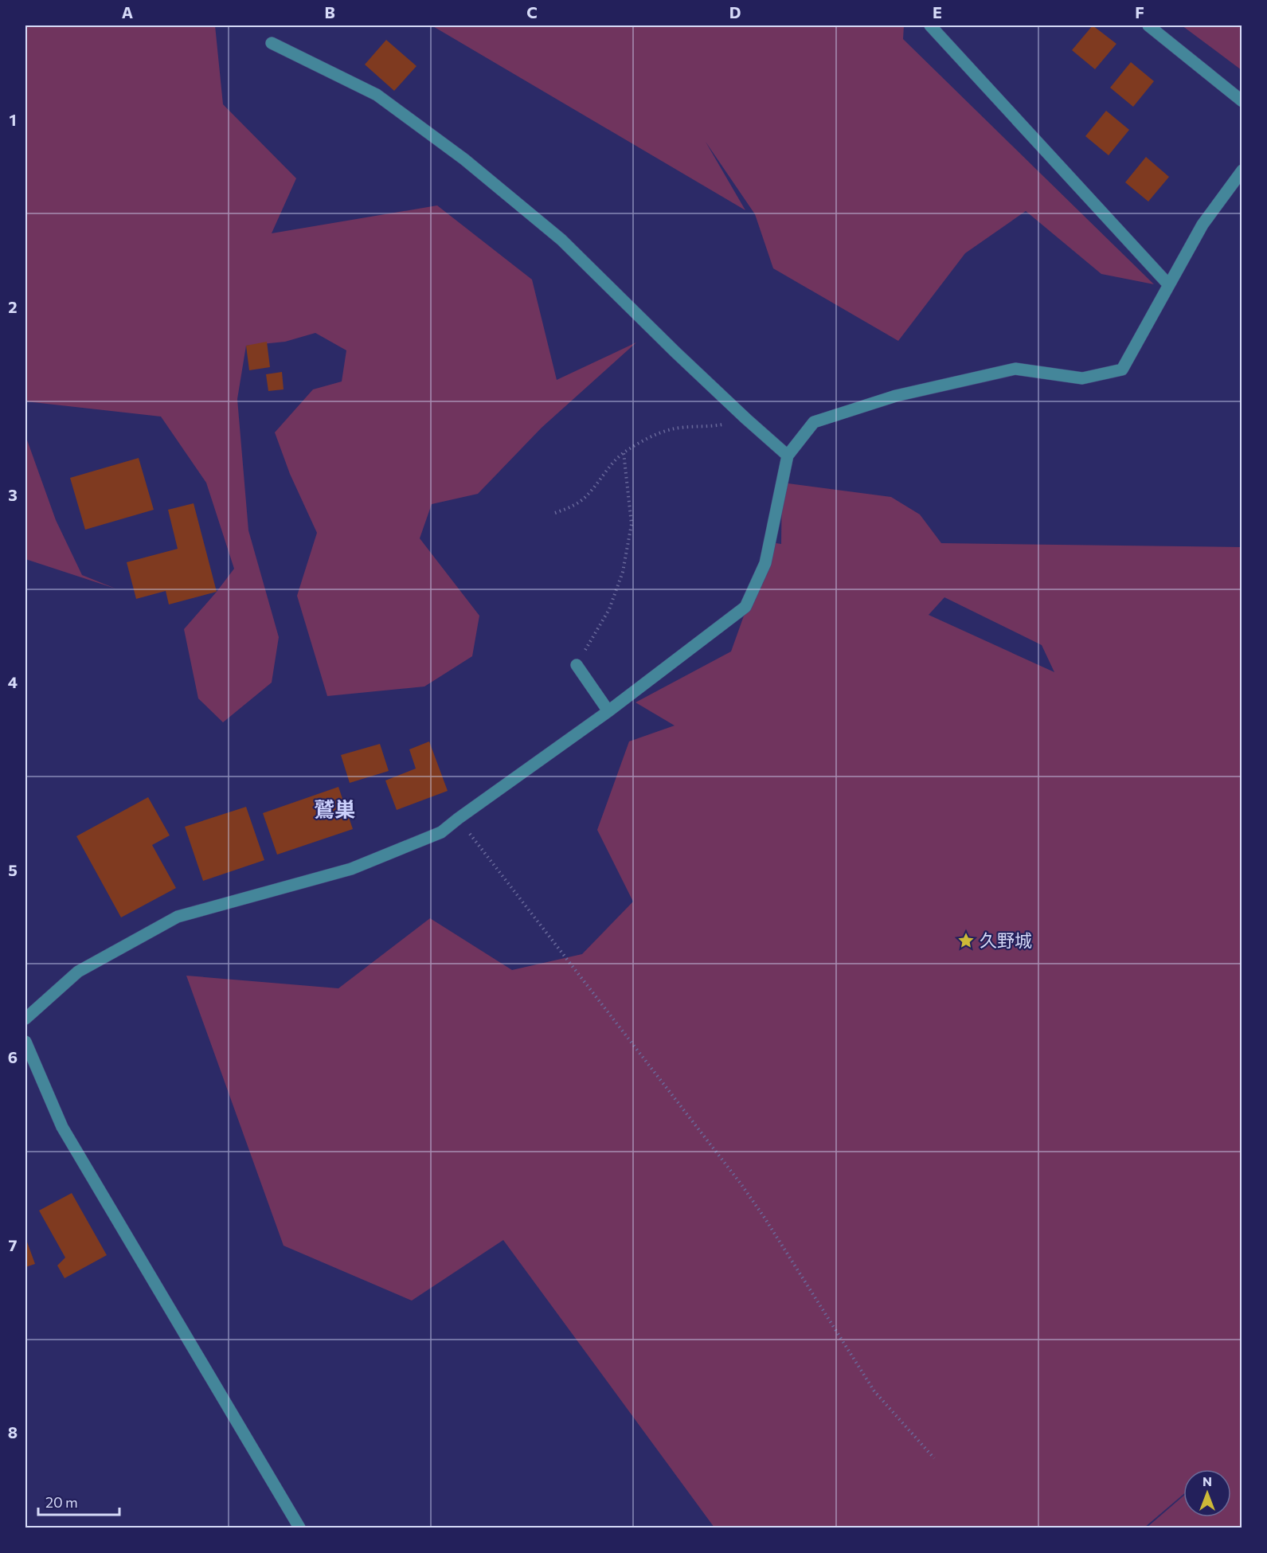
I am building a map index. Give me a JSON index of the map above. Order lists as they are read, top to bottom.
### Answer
{
  "districts": ["鷲巣"],
  "places": {
    "place": ["久野城"]
  },
  "scale_bar": "20 m",
  "north": "top",
  "grid": {
    "columns": [
      "A",
      "B",
      "C",
      "D",
      "E",
      "F"
    ],
    "rows": [
      "1",
      "2",
      "3",
      "4",
      "5",
      "6",
      "7",
      "8"
    ]
  }
}
